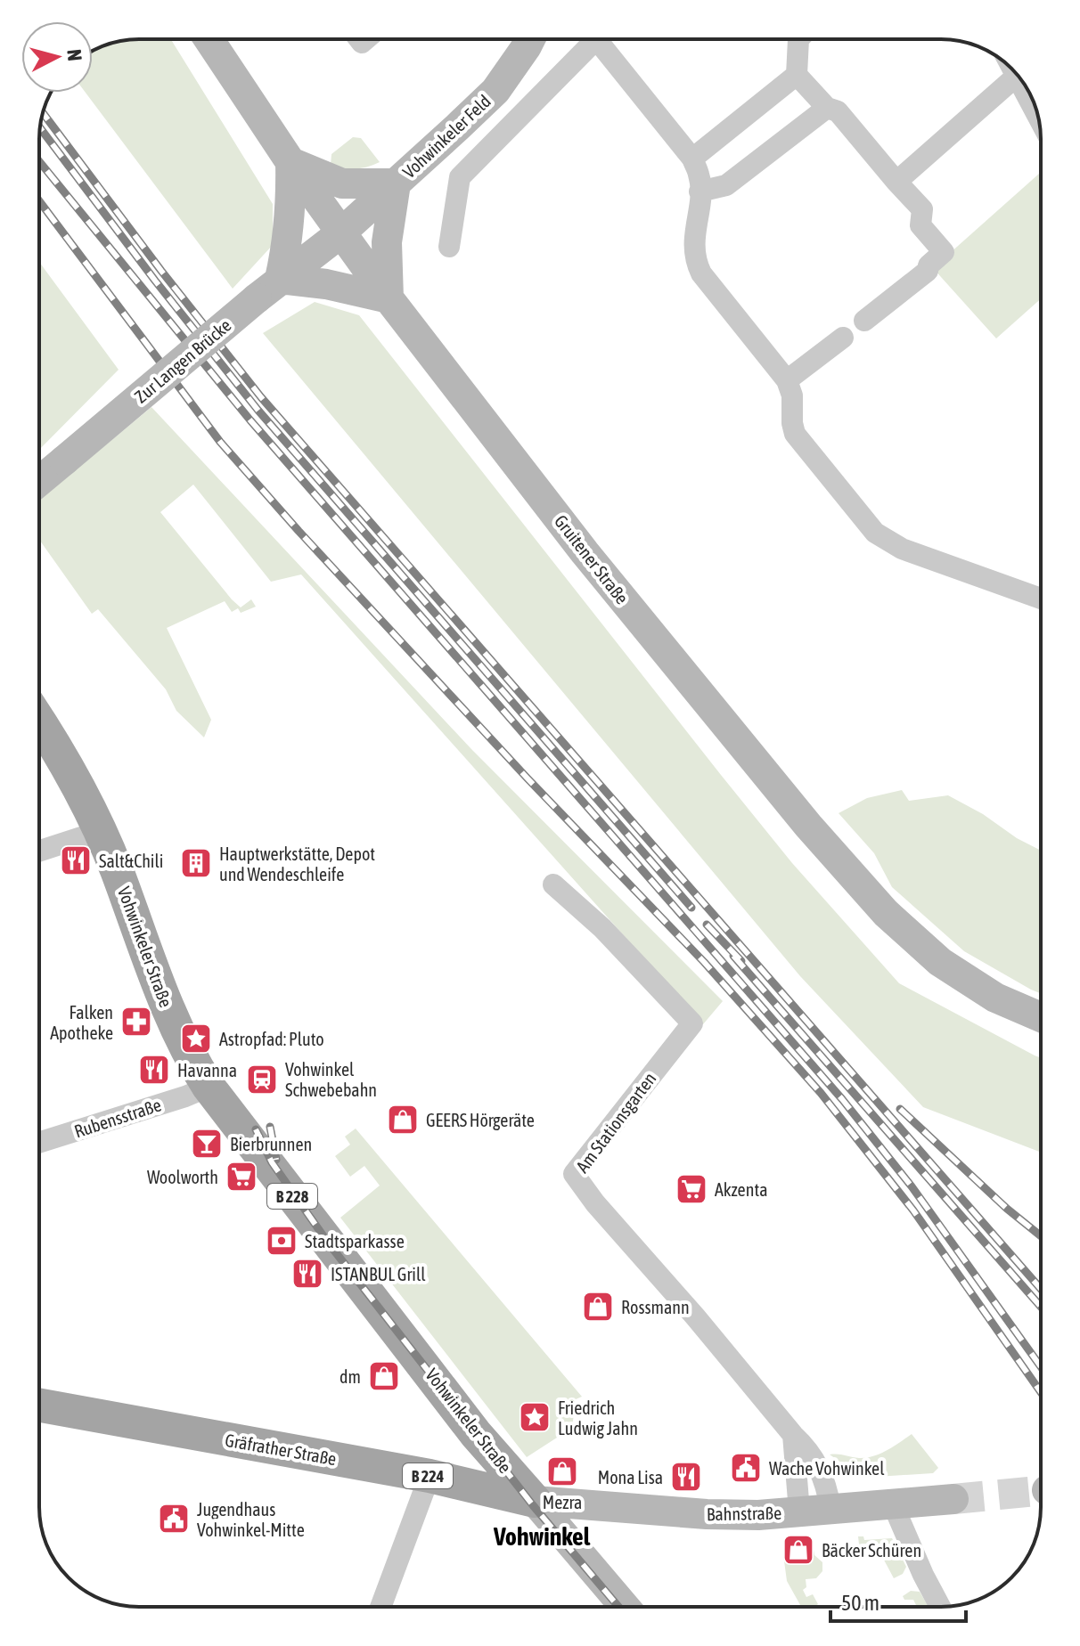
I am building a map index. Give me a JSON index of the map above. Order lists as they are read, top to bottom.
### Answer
{
  "streets": {
    "main road": [
      "Vohwinkeler Feld",
      "Zur Langen Brücke",
      "Gruitener Straße",
      "Vohwinkeler Straße",
      "B 228",
      "Gräfrather Straße",
      "B 224",
      "Bahnstraße"
    ],
    "street": ["Rubensstraße", "Am Stationsgarten"]
  },
  "crossings": [
    ["Vohwinkeler Feld", "Zur Langen Brücke"],
    ["Vohwinkeler Feld", "Gruitener Straße"],
    ["Zur Langen Brücke", "Gruitener Straße"],
    ["Vohwinkeler Straße", "Rubensstraße"],
    ["Vohwinkeler Straße", "B 228"],
    ["Vohwinkeler Straße", "Gräfrather Straße"],
    ["Vohwinkeler Straße", "Bahnstraße"],
    ["Am Stationsgarten", "Bahnstraße"],
    ["B 228", "Gräfrather Straße"],
    ["B 228", "Bahnstraße"],
    ["Gräfrather Straße", "Bahnstraße"]
  ],
  "districts": ["Vohwinkel"],
  "places": {
    "restaurant": [
      "Salt&Chili",
      "Havanna",
      "ISTANBUL Grill",
      "Mona Lisa"
    ],
    "building": ["Hauptwerkstätte, Depot und Wendeschleife"],
    "pharmacy": ["Falken Apotheke"],
    "place": ["Astropfad: Pluto", "Friedrich Ludwig Jahn"],
    "station": ["Vohwinkel Schwebebahn"],
    "shop": [
      "GEERS Hörgeräte",
      "Rossmann",
      "dm",
      "Mezra",
      "Bäcker Schüren"
    ],
    "bar": ["Bierbrunnen"],
    "supermarket": ["Woolworth", "Akzenta"],
    "bank": ["Stadtsparkasse"],
    "public building": ["Wache Vohwinkel", "Jugendhaus Vohwinkel-Mitte"]
  },
  "scale_bar": "50 m",
  "north": "right"
}
